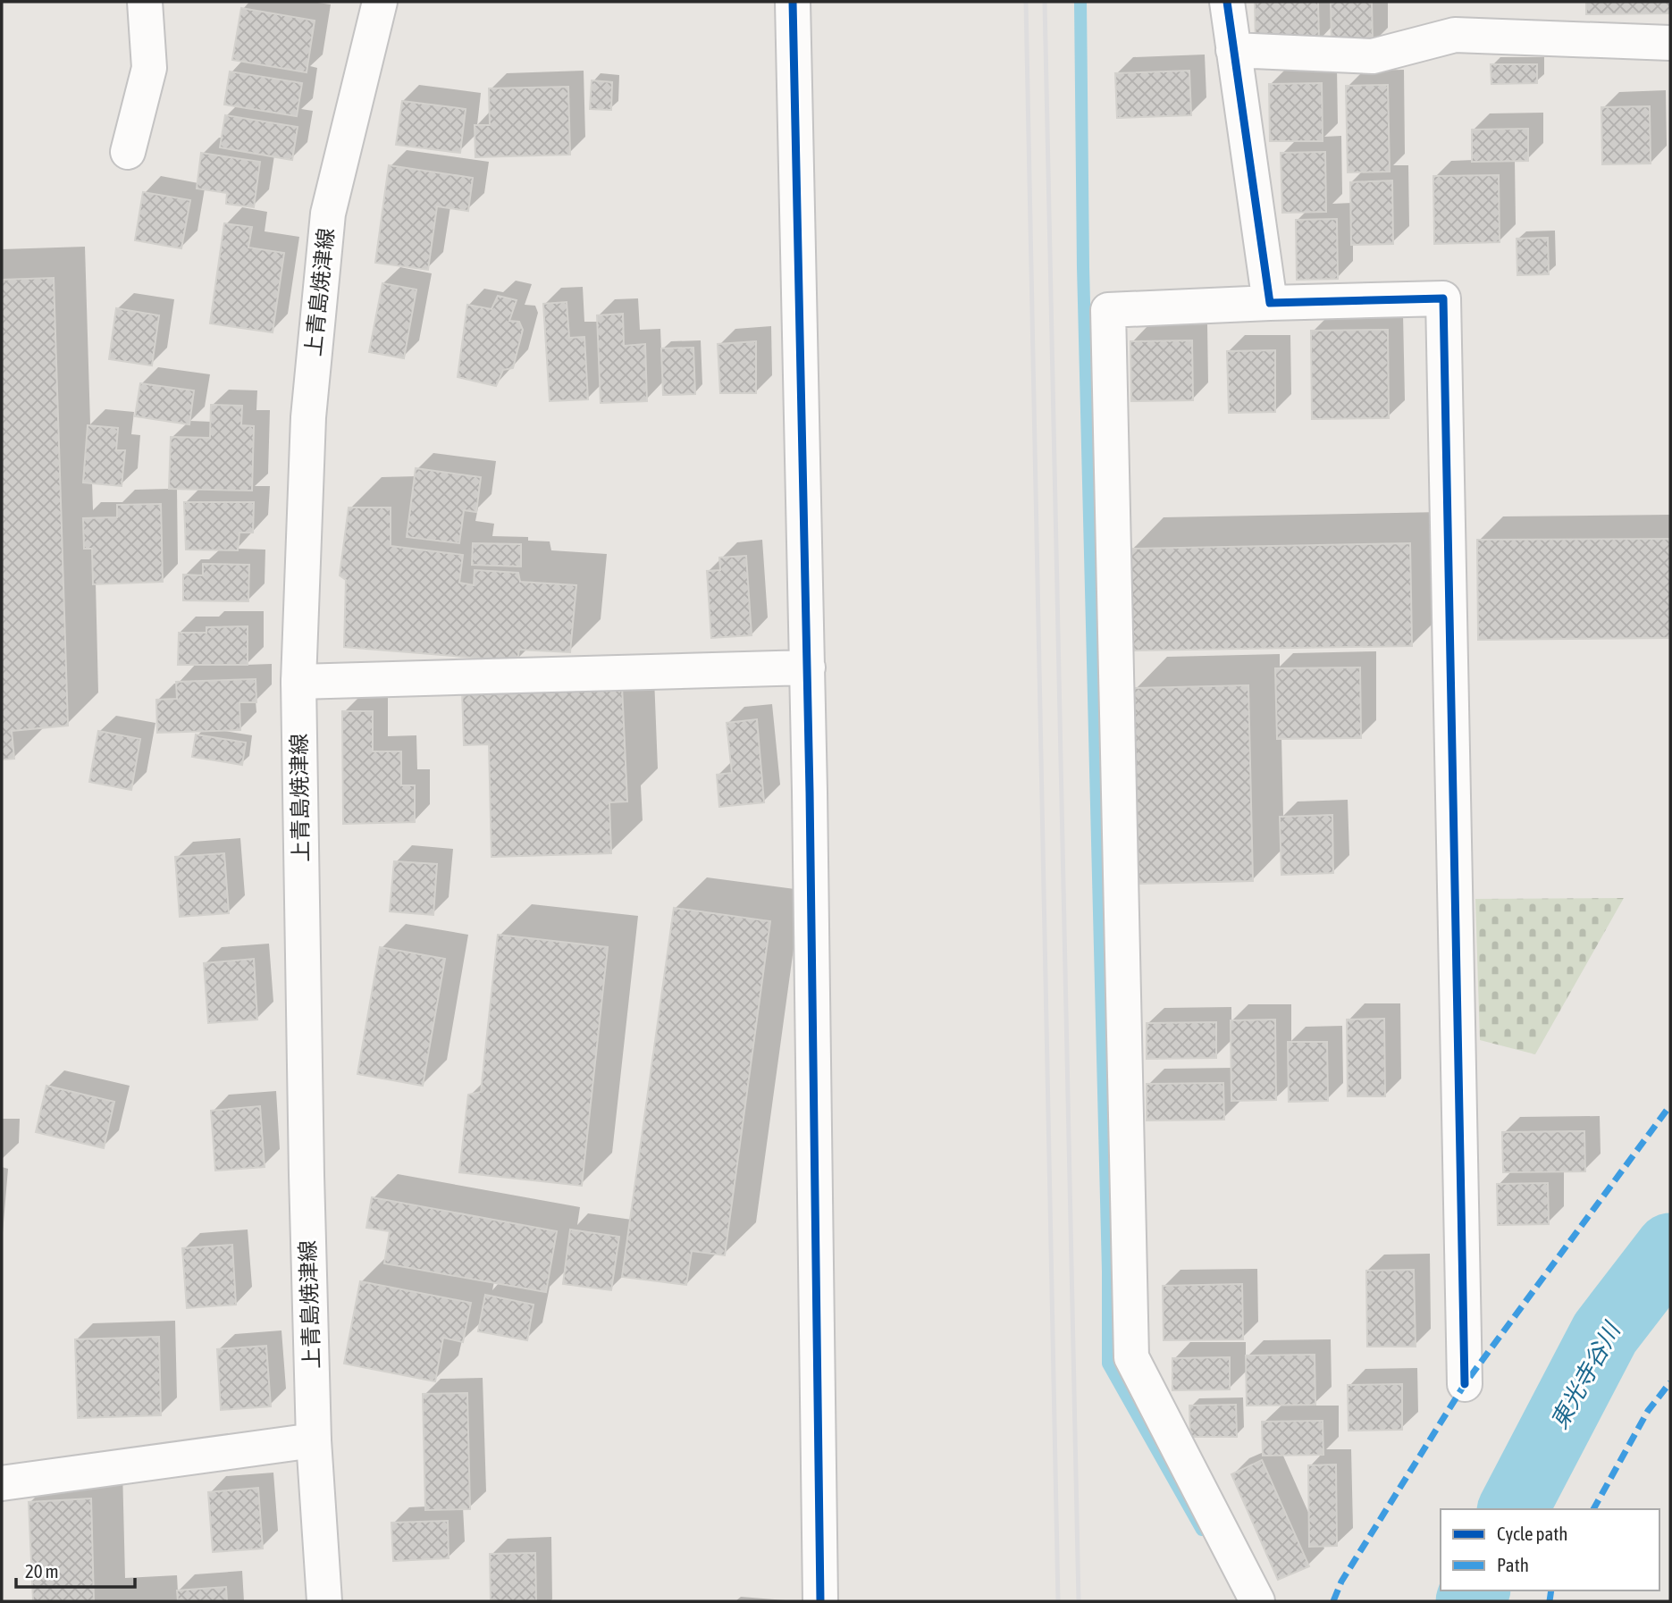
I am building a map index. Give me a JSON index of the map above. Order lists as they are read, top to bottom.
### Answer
{
  "streets": {
    "street": ["上青島焼津線"]
  },
  "water": ["東光寺谷川"],
  "legend": ["Cycle path", "Path"],
  "scale_bar": "20 m"
}
